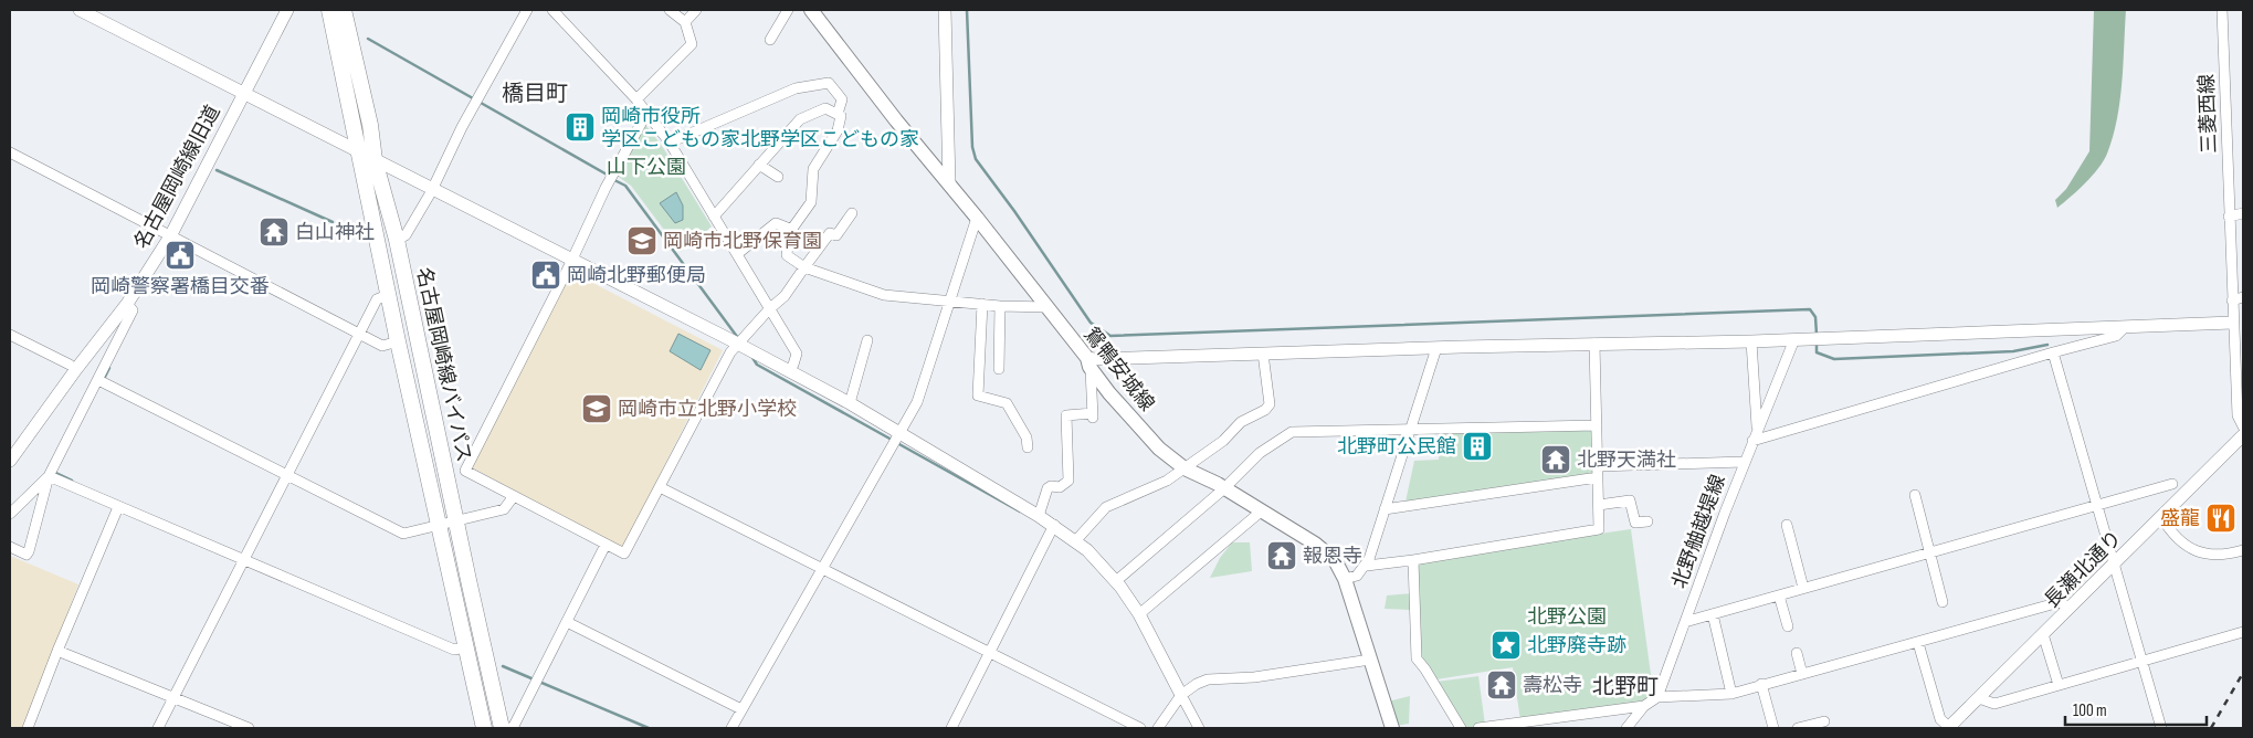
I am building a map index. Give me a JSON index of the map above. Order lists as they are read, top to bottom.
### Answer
{
  "streets": {
    "main road": ["名古屋岡崎線バイパス", "鴛鴨安城線"],
    "street": [
      "三菱西線",
      "名古屋岡崎線旧道",
      "北野舳越堤線",
      "長瀬北通り"
    ]
  },
  "districts": ["橋目町", "北野町"],
  "parks": ["山下公園", "北野公園"],
  "places": {
    "building": ["岡崎市役所 学区こどもの家北野学区こどもの家", "北野町公民館"],
    "temple": [
      "白山神社",
      "北野天満社",
      "報恩寺",
      "壽松寺"
    ],
    "school or university": ["岡崎市北野保育園", "岡崎市立北野小学校"],
    "public building": ["岡崎警察署橋目交番", "岡崎北野郵便局"],
    "restaurant": ["盛龍"],
    "place": ["北野廃寺跡"]
  },
  "scale_bar": "100 m"
}
